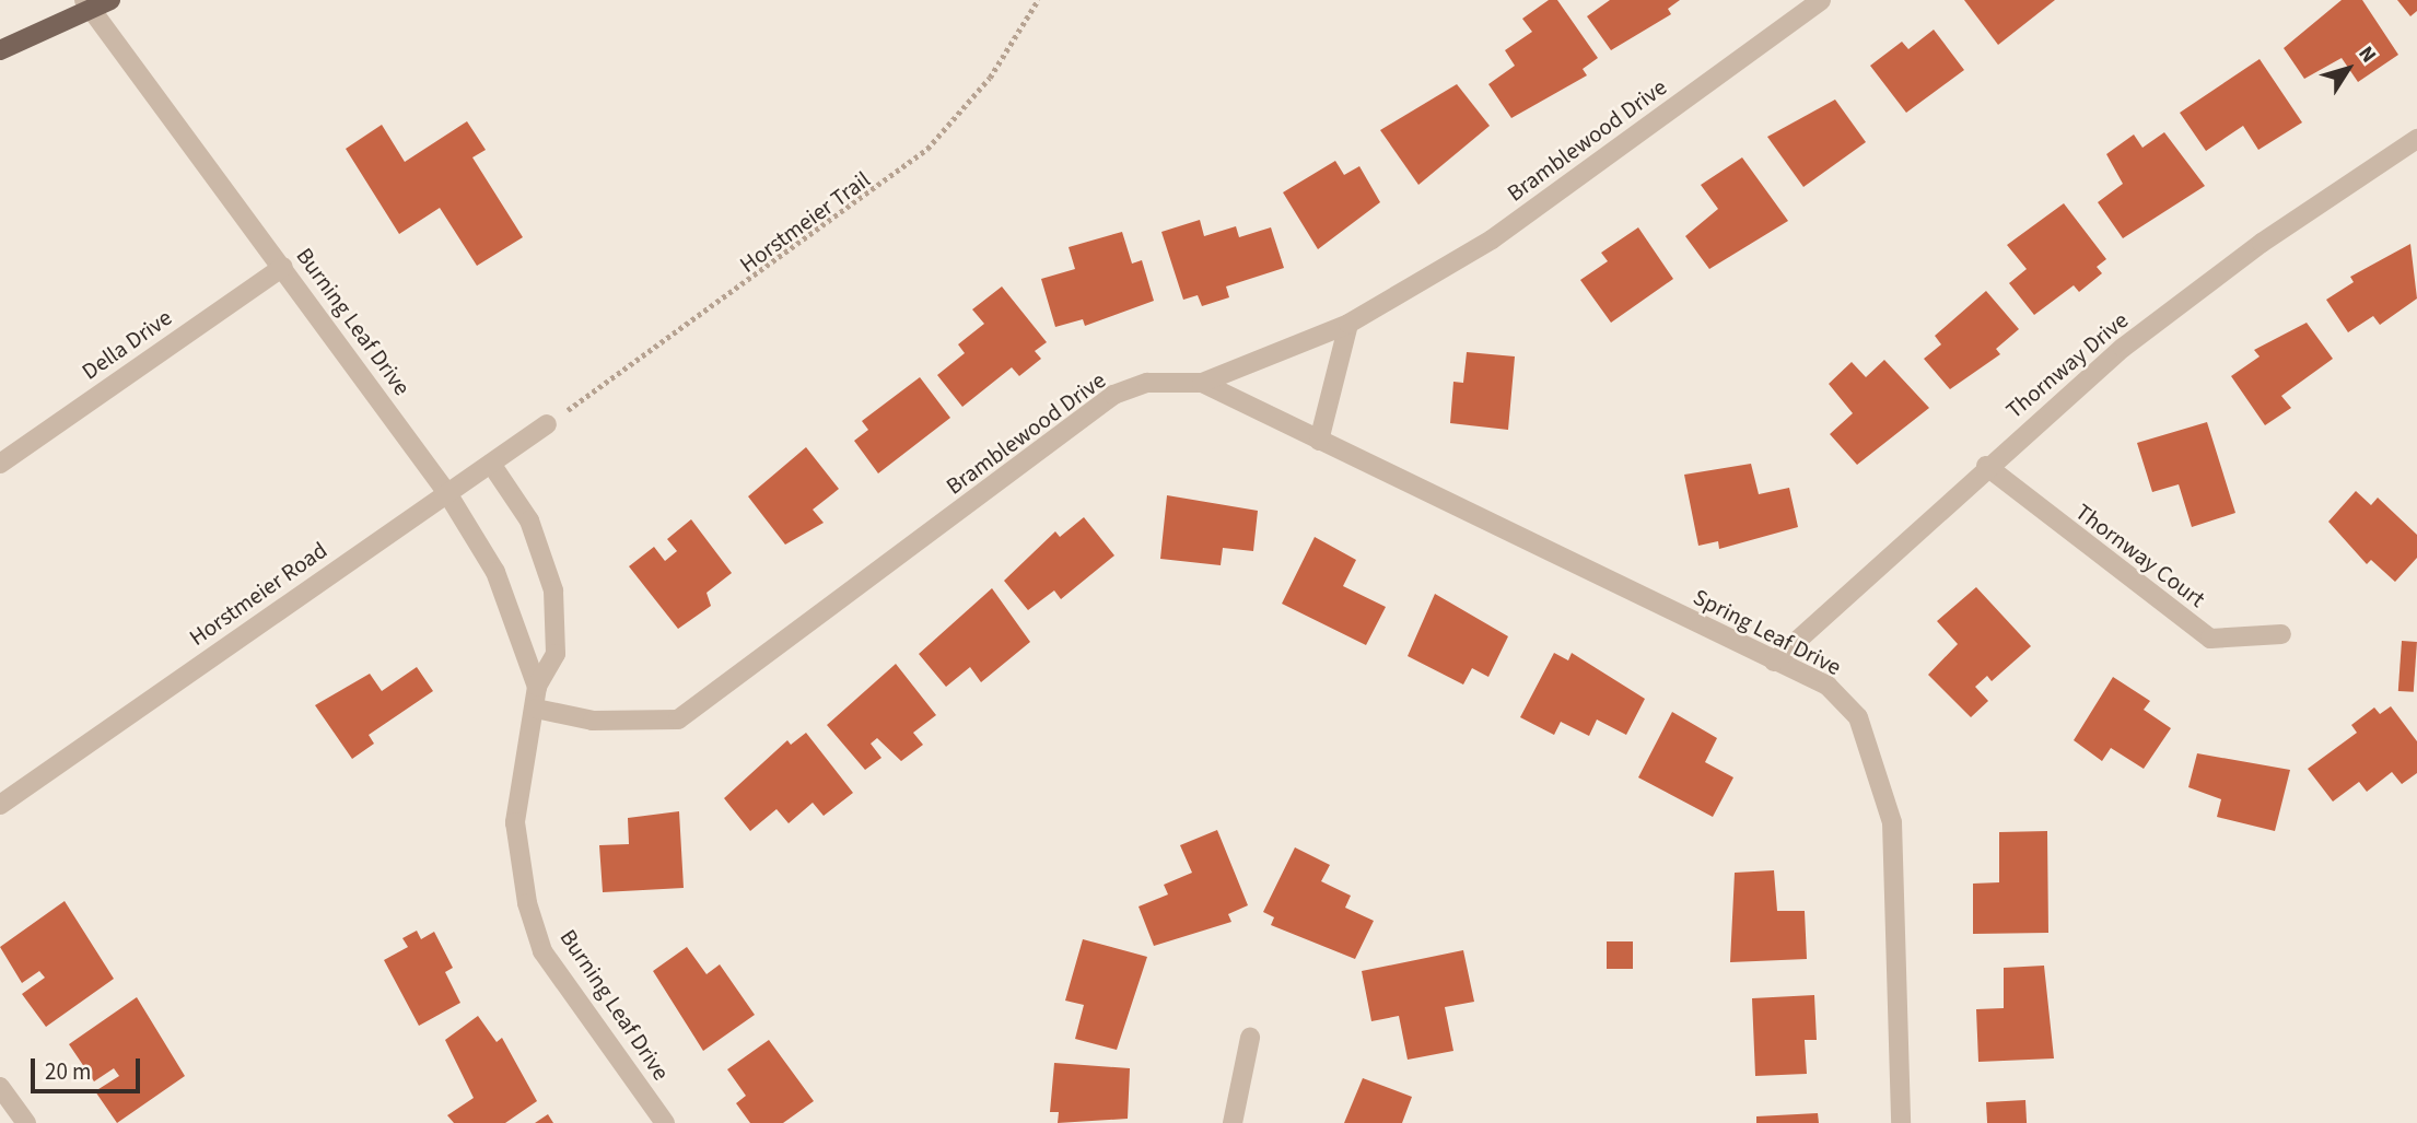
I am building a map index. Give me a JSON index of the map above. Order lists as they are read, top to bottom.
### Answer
{
  "streets": {
    "street": [
      "Bramblewood Drive",
      "Burning Leaf Drive",
      "Della Drive",
      "Thornway Drive",
      "Thornway Court",
      "Horstmeier Road",
      "Spring Leaf Drive"
    ],
    "path": ["Horstmeier Trail"]
  },
  "crossings": [
    ["Bramblewood Drive", "Burning Leaf Drive"],
    ["Bramblewood Drive", "Spring Leaf Drive"],
    ["Horstmeier Trail", "Horstmeier Road"],
    ["Burning Leaf Drive", "Della Drive"],
    ["Burning Leaf Drive", "Horstmeier Road"],
    ["Thornway Drive", "Thornway Court"],
    ["Thornway Drive", "Spring Leaf Drive"]
  ],
  "scale_bar": "20 m",
  "north": "top right"
}
